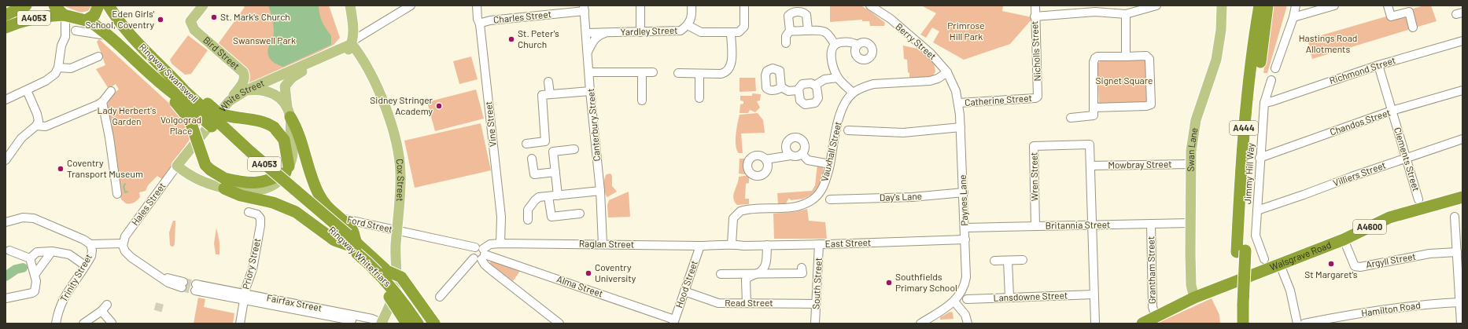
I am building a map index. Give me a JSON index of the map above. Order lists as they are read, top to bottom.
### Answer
{
  "streets": {
    "highway": [
      "A4053",
      "Ringway Swanswell",
      "A444",
      "Jimmy Hill Way",
      "A4600",
      "Walsgrave Road",
      "Ringway Whitefriars"
    ],
    "main road": [
      "Bird Street",
      "White Street",
      "Swan Lane",
      "Cox Street"
    ],
    "street": [
      "Charles Street",
      "Yardley Street",
      "Berry Street",
      "Nicholls Street",
      "Richmond Street",
      "Catherine Street",
      "Chandos Street",
      "Vine Street",
      "Canterbury Street",
      "Vauxhall Street",
      "Clements Street",
      "Mowbray Street",
      "Villiers Street",
      "Wren Street",
      "Day's Lane",
      "Paynes Lane",
      "Hales Street",
      "Ford Street",
      "Britannia Street",
      "East Street",
      "Raglan Street",
      "Argyll Street",
      "Priory Street",
      "Grantham Street",
      "Trinity Street",
      "South Street",
      "Hood Street",
      "Alma Street",
      "Lansdowne Street",
      "Fairfax Street",
      "Read Street",
      "Hamilton Road"
    ]
  },
  "crossings": [
    ["Charles Street", "Vine Street"],
    ["Charles Street", "Canterbury Street"],
    ["A4053", "Ringway Swanswell"],
    ["Yardley Street", "Canterbury Street"],
    ["Berry Street", "Catherine Street"],
    ["Berry Street", "Paynes Lane"],
    ["Nicholls Street", "Catherine Street"],
    ["Bird Street", "White Street"],
    ["Richmond Street", "Clements Street"],
    ["Ringway Swanswell", "Ringway Whitefriars"],
    ["White Street", "Cox Street"],
    ["White Street", "Hales Street"],
    ["Catherine Street", "Paynes Lane"],
    ["Chandos Street", "Clements Street"],
    ["Vine Street", "Raglan Street"],
    ["Canterbury Street", "Raglan Street"],
    ["Swan Lane", "Mowbray Street"],
    ["Swan Lane", "Britannia Street"],
    ["Swan Lane", "Walsgrave Road"],
    ["Vauxhall Street", "East Street"],
    ["Vauxhall Street", "Raglan Street"],
    ["Clements Street", "Villiers Street"],
    ["Mowbray Street", "Wren Street"],
    ["Wren Street", "Britannia Street"],
    ["Cox Street", "Ford Street"],
    ["Cox Street", "Fairfax Street"],
    ["Day's Lane", "Paynes Lane"],
    ["Paynes Lane", "Britannia Street"],
    ["Paynes Lane", "East Street"],
    ["Ford Street", "Alma Street"],
    ["Britannia Street", "Grantham Street"],
    ["East Street", "Raglan Street"],
    ["East Street", "South Street"],
    ["Raglan Street", "Hood Street"],
    ["Raglan Street", "Alma Street"],
    ["Walsgrave Road", "Argyll Street"],
    ["Walsgrave Road", "Grantham Street"],
    ["Priory Street", "Fairfax Street"],
    ["South Street", "Read Street"],
    ["Hood Street", "Alma Street"],
    ["Hood Street", "Read Street"]
  ],
  "parks": [
    "Primrose Hill Park",
    "Hastings Road Allotments",
    "Swanswell Park",
    "Signet Square",
    "Lady Herbert's Garden",
    "Volgograd Place"
  ],
  "places": [
    "St. Mark's Church",
    "Eden Girls' School, Coventry",
    "St. Peter's Church",
    "Sidney Stringer Academy",
    "Coventry Transport Museum",
    "St Margaret's",
    "Coventry University",
    "Southfields Primary School"
  ]
}
